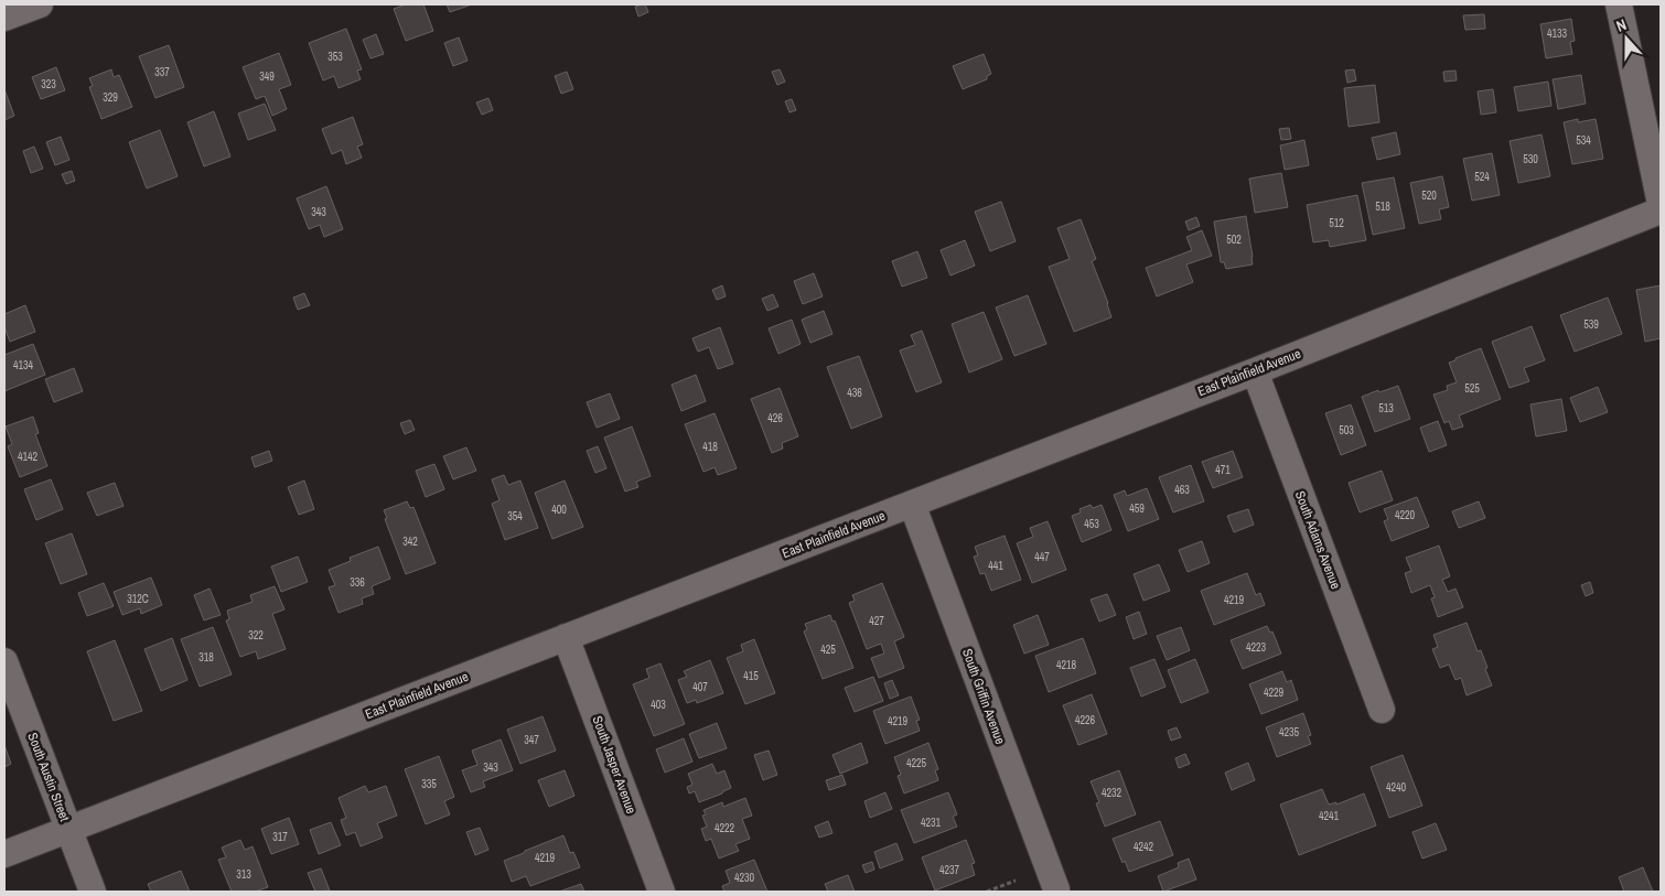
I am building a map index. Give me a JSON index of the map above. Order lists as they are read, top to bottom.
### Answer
{
  "streets": {
    "street": [
      "East Plainfield Avenue",
      "South Adams Avenue",
      "South Griffin Avenue",
      "South Jasper Avenue",
      "South Austin Street"
    ]
  },
  "crossings": [
    ["East Plainfield Avenue", "South Adams Avenue"],
    ["East Plainfield Avenue", "South Griffin Avenue"],
    ["East Plainfield Avenue", "South Jasper Avenue"],
    ["East Plainfield Avenue", "South Austin Street"]
  ],
  "house_numbers": [
    "4133",
    "353",
    "337",
    "349",
    "323",
    "329",
    "534",
    "530",
    "524",
    "520",
    "518",
    "343",
    "512",
    "502",
    "539",
    "4134",
    "525",
    "436",
    "513",
    "426",
    "503",
    "418",
    "4142",
    "471",
    "463",
    "459",
    "400",
    "4220",
    "354",
    "453",
    "342",
    "447",
    "441",
    "336",
    "312C",
    "4219",
    "427",
    "322",
    "4223",
    "425",
    "318",
    "4218",
    "415",
    "407",
    "4229",
    "403",
    "4226",
    "4219",
    "4235",
    "347",
    "4225",
    "343",
    "335",
    "4240",
    "4232",
    "4241",
    "4231",
    "4222",
    "317",
    "4242",
    "4219",
    "4237",
    "313",
    "4230"
  ],
  "north": "top"
}
